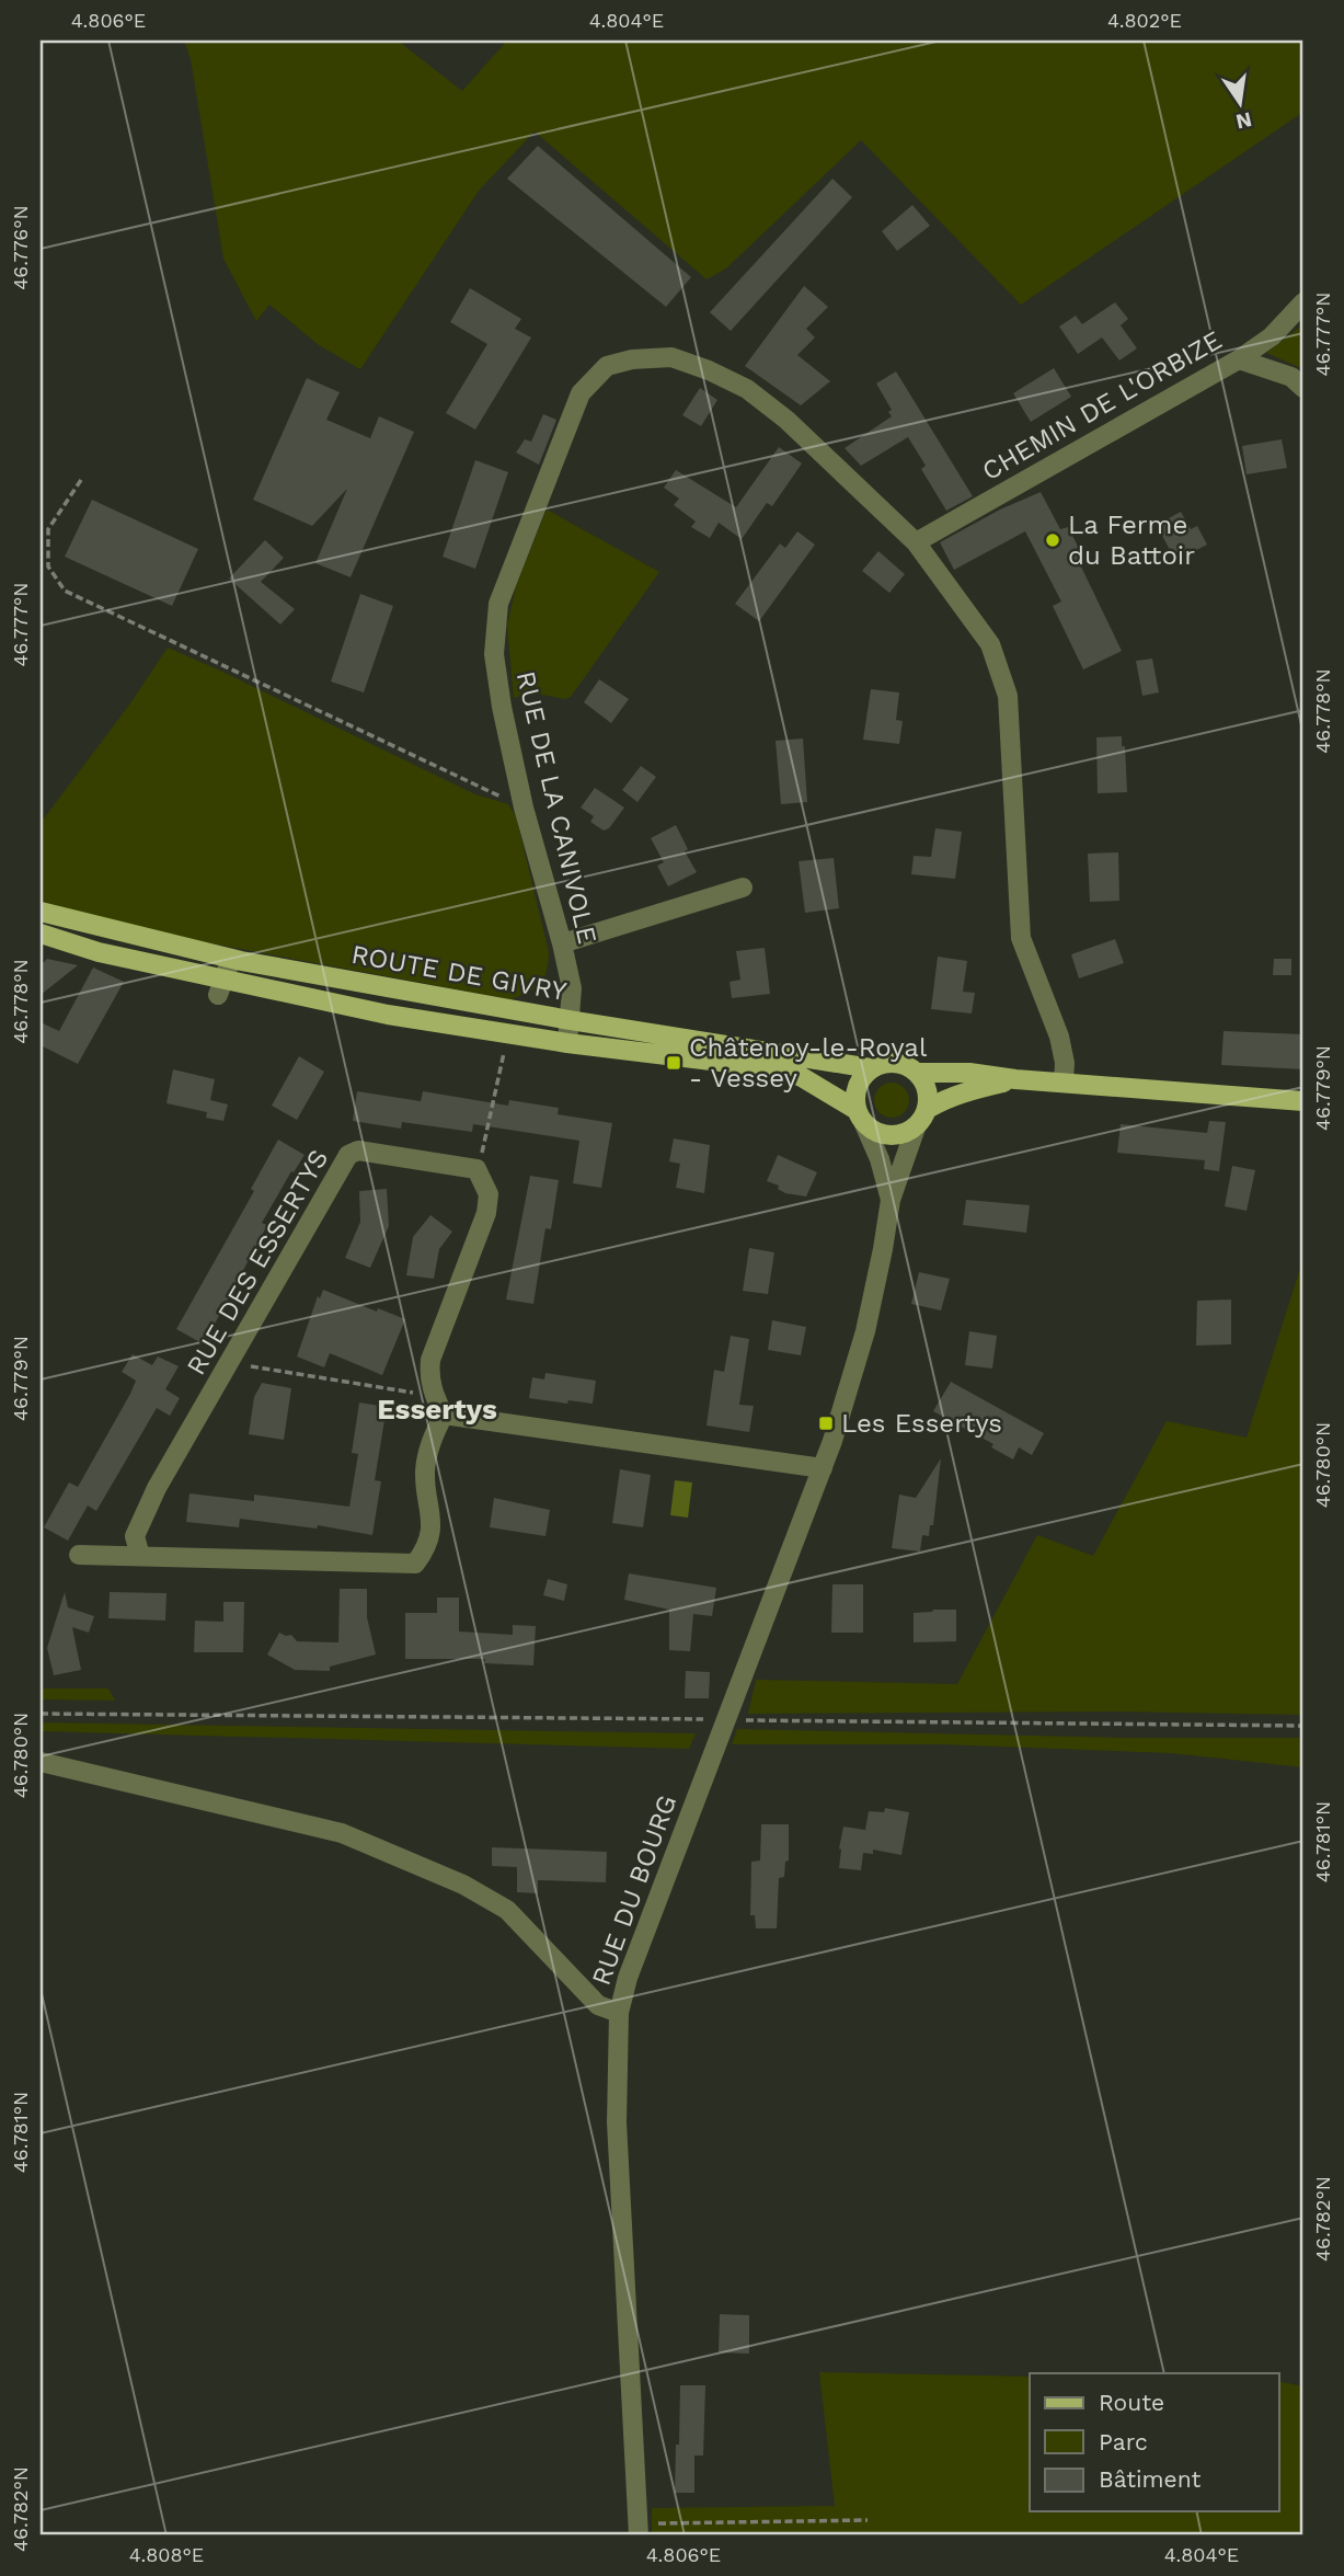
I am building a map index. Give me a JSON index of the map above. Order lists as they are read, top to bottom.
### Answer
{
  "streets": {
    "main road": ["ROUTE DE GIVRY"],
    "street": [
      "CHEMIN DE L'ORBIZE",
      "RUE DE LA CANIVOLE",
      "RUE DES ESSERTYS",
      "RUE DU BOURG"
    ]
  },
  "crossings": [
    ["CHEMIN DE L'ORBIZE", "RUE DE LA CANIVOLE"],
    ["RUE DE LA CANIVOLE", "ROUTE DE GIVRY"],
    ["ROUTE DE GIVRY", "RUE DU BOURG"]
  ],
  "districts": ["Essertys"],
  "places": {
    "other": ["La Ferme du Battoir"],
    "transit": ["Châtenoy-le-Royal - Vessey", "Les Essertys"]
  },
  "legend": ["Route", "Parc", "Bâtiment"],
  "north": "bottom",
  "coordinates": [
    "4.806°E",
    "4.804°E",
    "4.802°E",
    "46.776°N",
    "46.777°N",
    "46.778°N",
    "46.779°N",
    "46.780°N",
    "46.781°N",
    "46.782°N",
    "4.808°E"
  ]
}
